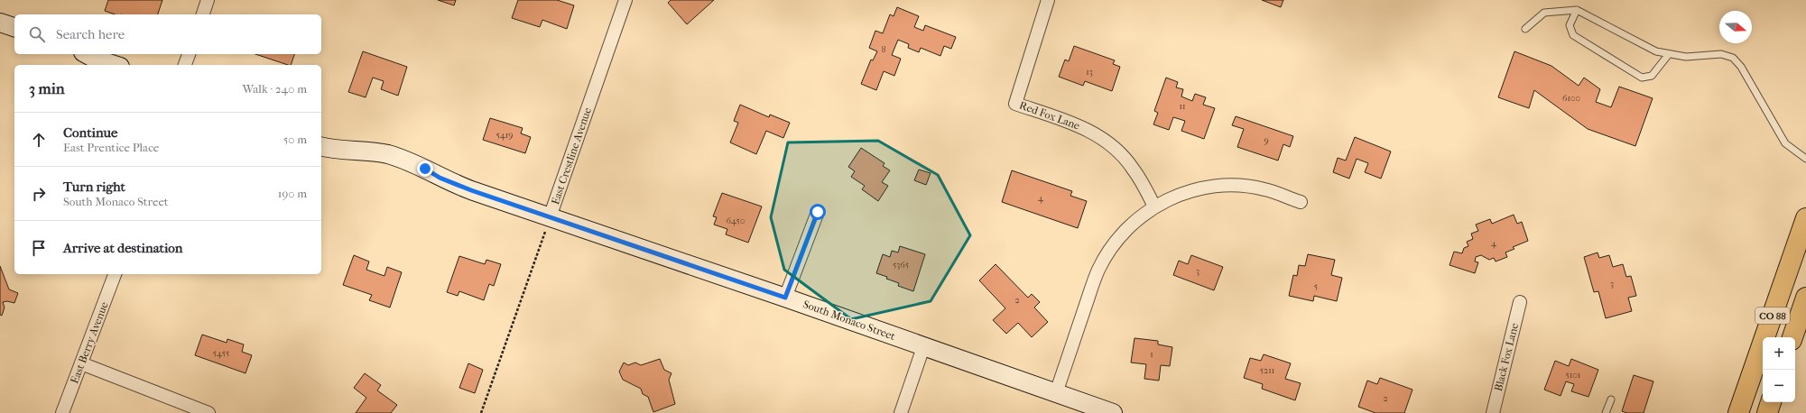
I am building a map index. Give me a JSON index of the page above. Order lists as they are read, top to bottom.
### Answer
{
  "streets": {
    "main road": ["CO 88"],
    "street": [
      "Red Fox Lane",
      "East Crestline Avenue",
      "South Monaco Street",
      "East Berry Avenue",
      "Black Fox Lane"
    ]
  },
  "crossings": [
    ["East Crestline Avenue", "South Monaco Street"]
  ],
  "house_numbers": [
    "8",
    "13",
    "6100",
    "11",
    "5419",
    "9",
    "4",
    "6450",
    "4",
    "5365",
    "3",
    "3",
    "5",
    "2",
    "5455",
    "1",
    "5211",
    "5101",
    "2"
  ],
  "north": "right",
  "page": {
    "search": "Search here",
    "heading": ["3 min", "Walk · 240 m"],
    "list": [
      ["Continue", "East Prentice Place", "50 m"],
      ["Turn right", "South Monaco Street", "190 m"],
      "Arrive at destination"
    ],
    "map_buttons": ["+", "−"]
  }
}
